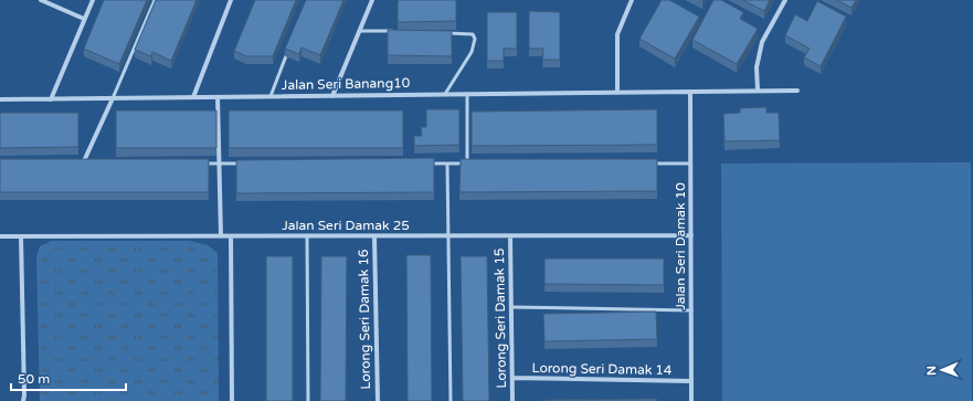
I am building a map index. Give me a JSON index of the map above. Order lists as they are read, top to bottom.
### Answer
{
  "streets": {
    "street": [
      "Jalan Seri Banang10",
      "Jalan Seri Damak 25",
      "Jalan Seri Damak 10",
      "Lorong Seri Damak 15",
      "Lorong Seri Damak 16",
      "Lorong Seri Damak 14"
    ]
  },
  "crossings": [
    ["Jalan Seri Banang10", "Jalan Seri Damak 10"],
    ["Jalan Seri Damak 25", "Jalan Seri Damak 10"],
    ["Jalan Seri Damak 25", "Lorong Seri Damak 15"],
    ["Jalan Seri Damak 25", "Lorong Seri Damak 16"],
    ["Jalan Seri Damak 10", "Lorong Seri Damak 14"],
    ["Lorong Seri Damak 15", "Lorong Seri Damak 14"]
  ],
  "scale_bar": "50 m",
  "north": "left"
}
